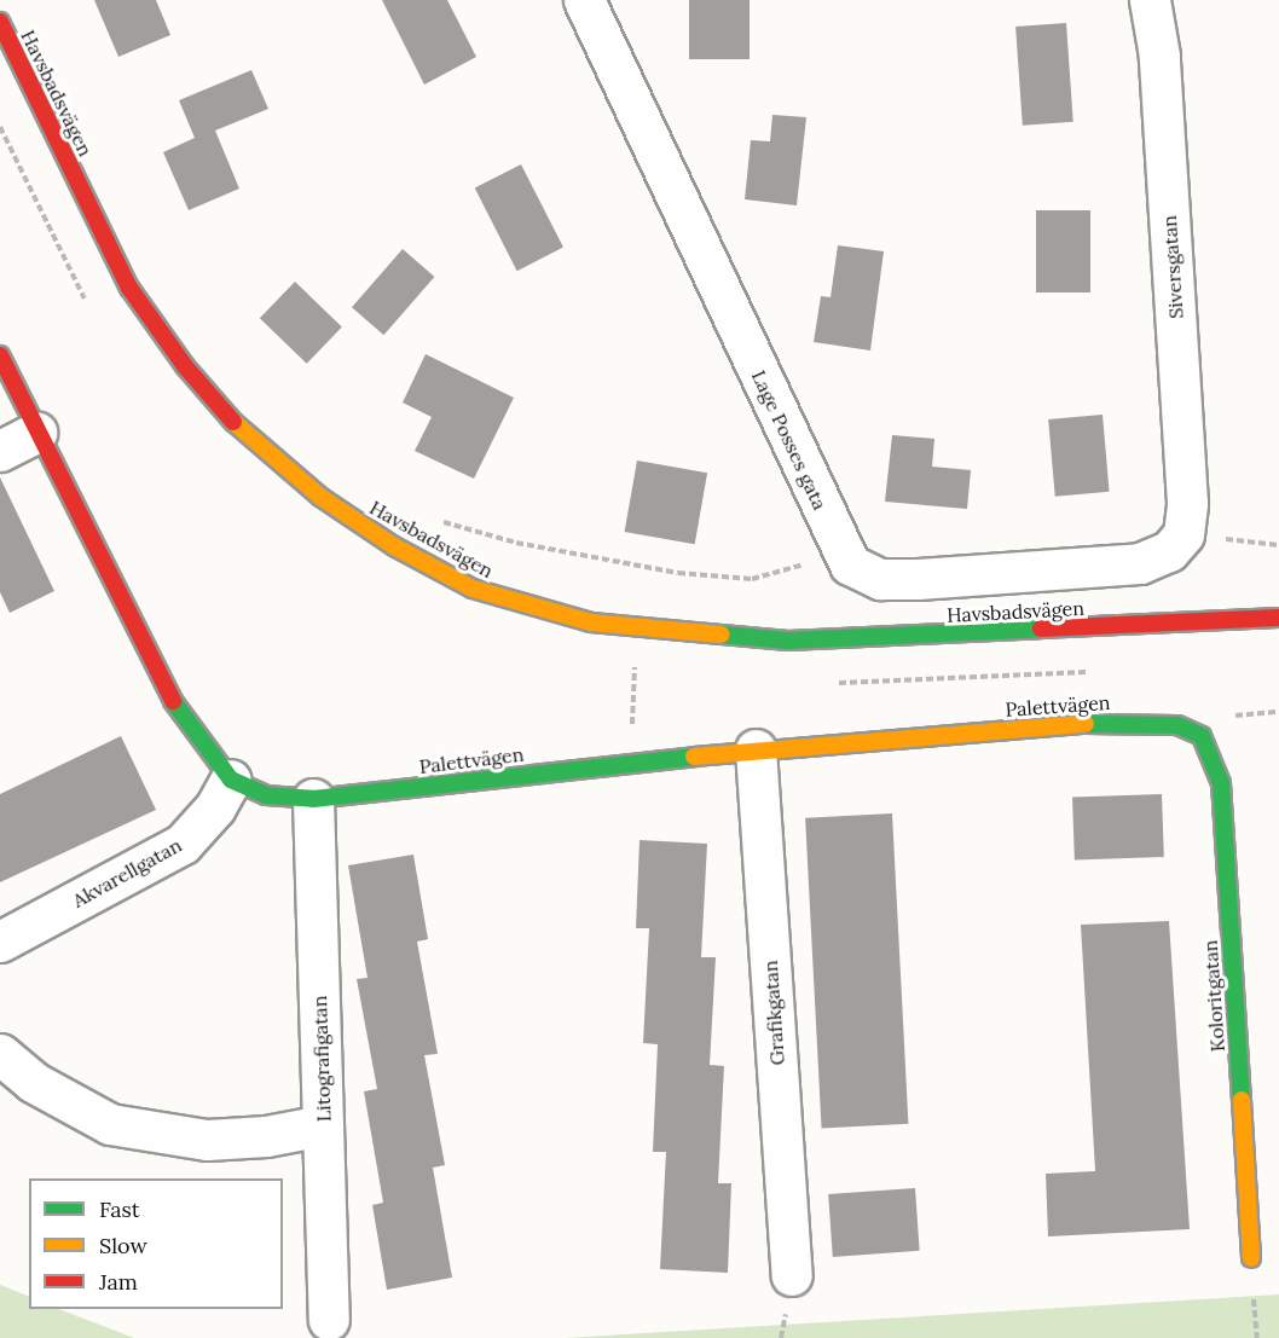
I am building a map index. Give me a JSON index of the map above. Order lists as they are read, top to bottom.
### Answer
{
  "streets": {
    "street": [
      "Havsbadsvägen",
      "Siversgatan",
      "Lage Posses gata",
      "Palettvägen",
      "Akvarellgatan",
      "Koloritgatan",
      "Grafikgatan",
      "Litografigatan"
    ]
  },
  "crossings": [
    ["Palettvägen", "Akvarellgatan"],
    ["Palettvägen", "Koloritgatan"],
    ["Palettvägen", "Grafikgatan"],
    ["Palettvägen", "Litografigatan"]
  ],
  "legend": ["Fast", "Slow", "Jam"]
}
